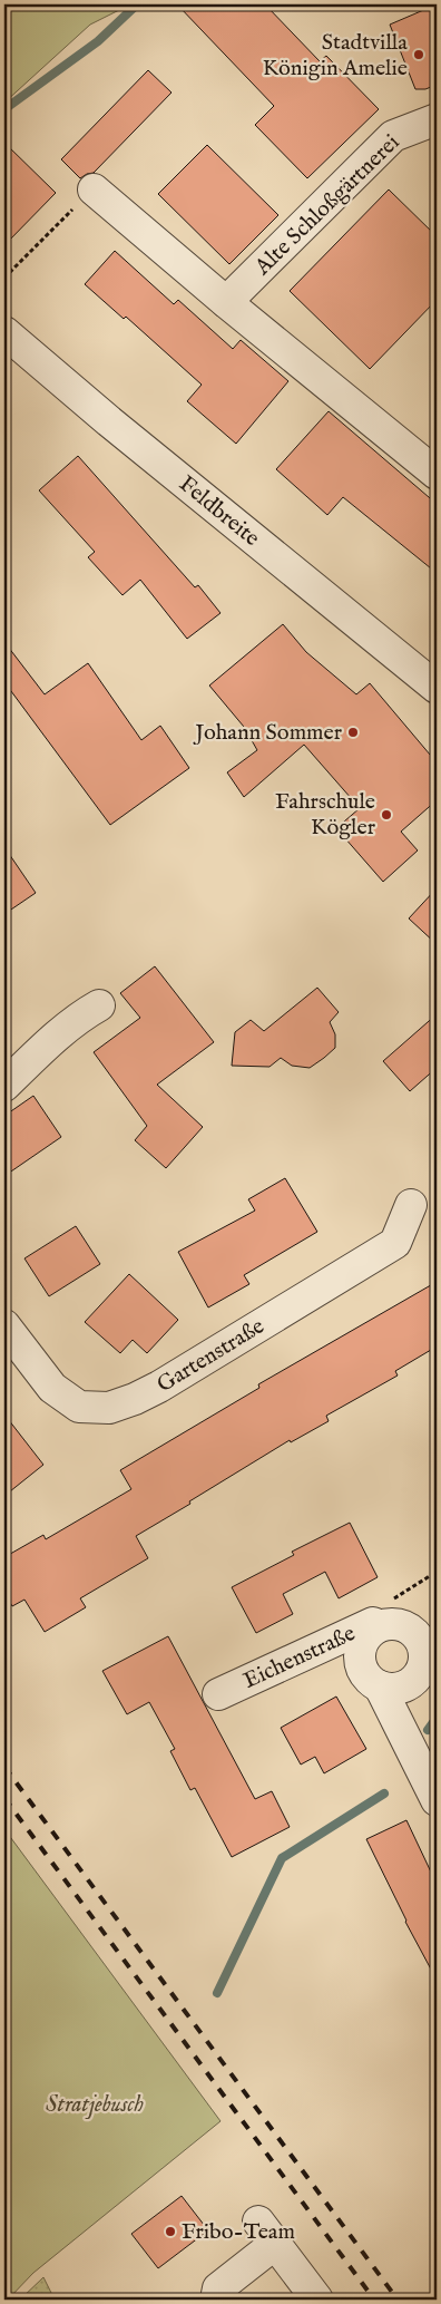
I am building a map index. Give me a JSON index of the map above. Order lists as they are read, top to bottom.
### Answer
{
  "streets": {
    "street": [
      "Alte Schloßgärtnerei",
      "Feldbreite",
      "Gartenstraße",
      "Eichenstraße"
    ]
  },
  "parks": ["Stratjebusch"],
  "places": [
    "Stadtvilla Königin Amelie",
    "Johann Sommer",
    "Fahrschule Kögler",
    "Fribo-Team"
  ]
}
